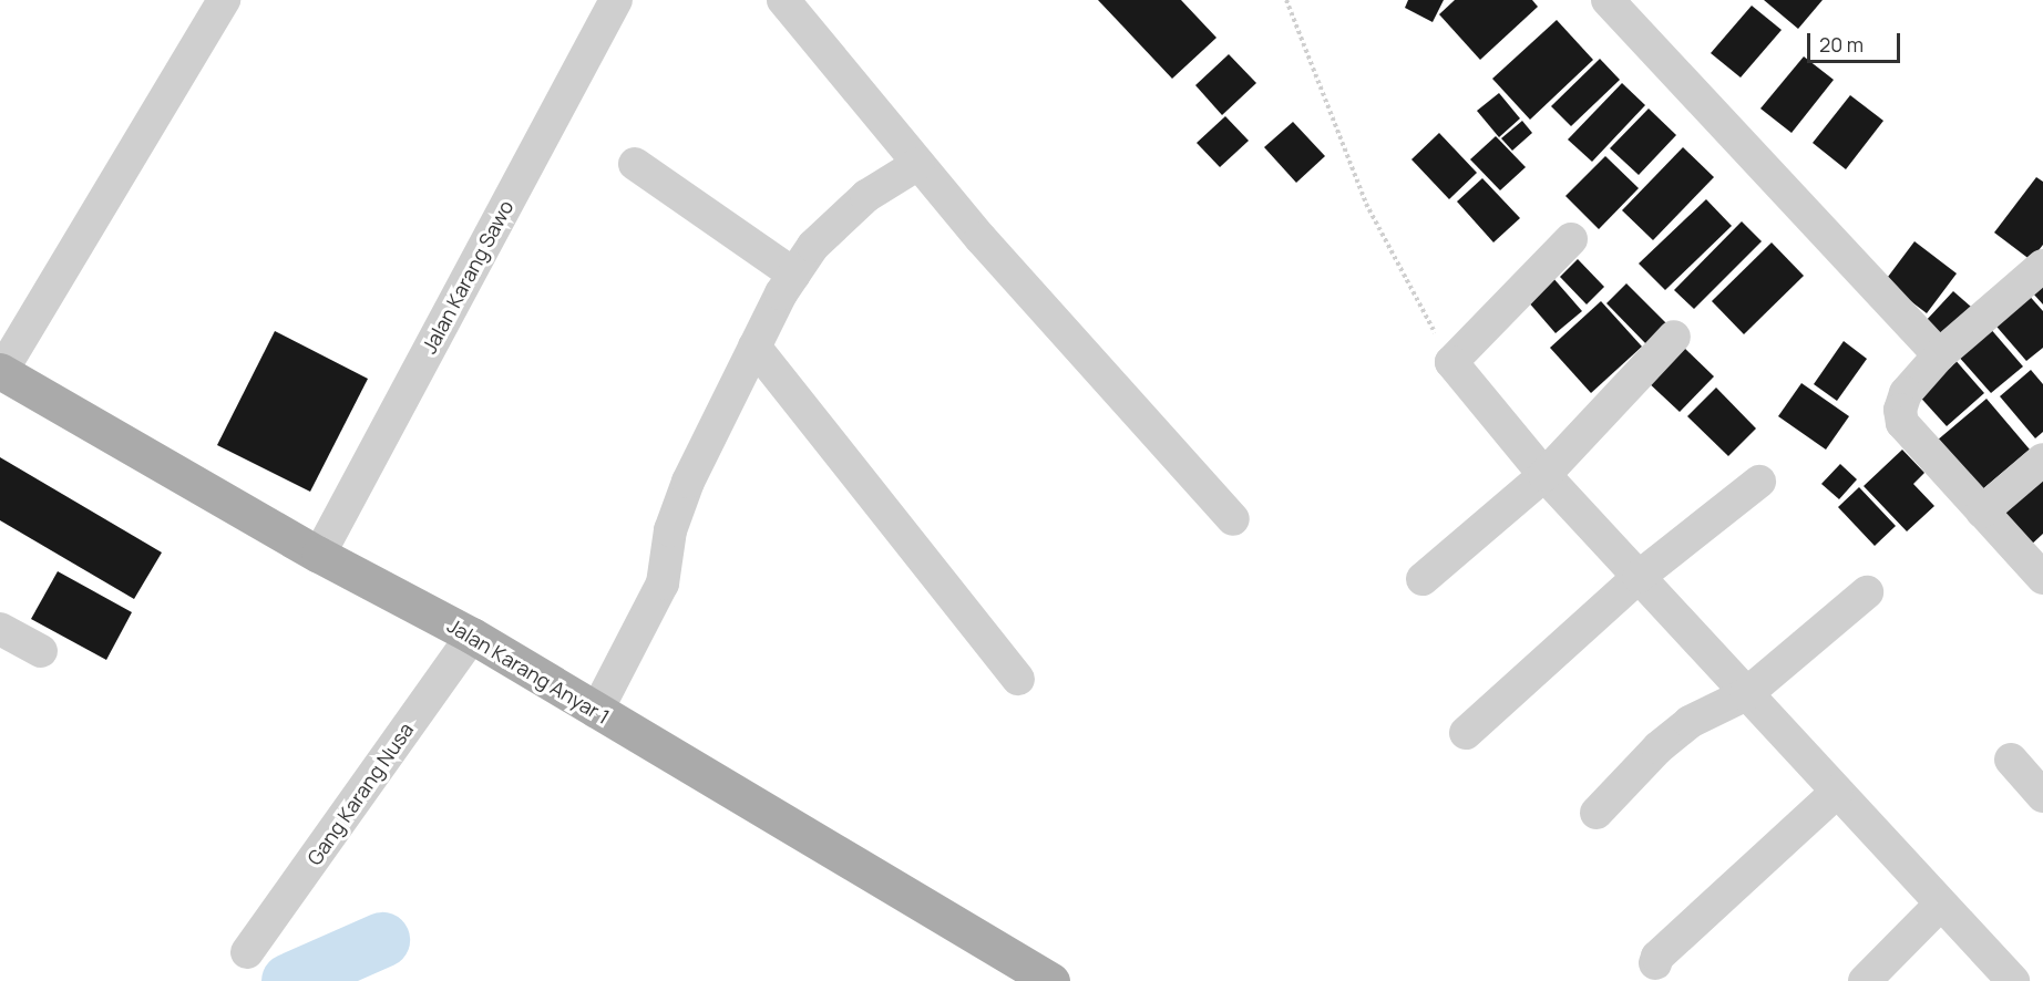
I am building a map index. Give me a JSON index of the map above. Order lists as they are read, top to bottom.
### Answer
{
  "streets": {
    "main road": ["Jalan Karang Anyar 1"],
    "street": ["Jalan Karang Sawo", "Gang Karang Nusa"]
  },
  "crossings": [
    ["Jalan Karang Sawo", "Jalan Karang Anyar 1"],
    ["Jalan Karang Anyar 1", "Gang Karang Nusa"]
  ],
  "scale_bar": "20 m"
}
